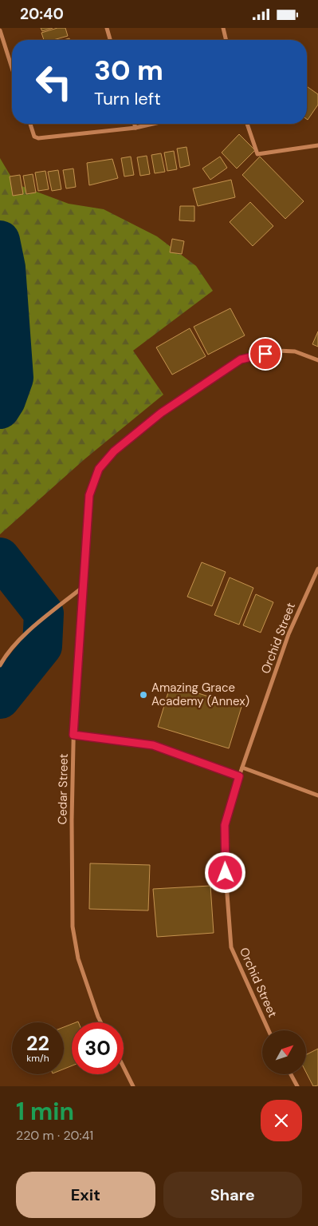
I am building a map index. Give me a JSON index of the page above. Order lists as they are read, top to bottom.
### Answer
{
  "streets": {
    "street": ["Orchid Street", "Cedar Street"]
  },
  "places": ["Amazing Grace Academy (Annex)"],
  "north": "top right",
  "page": {
    "status": "20:40",
    "turn": ["30 m", "Turn left"],
    "speed": "22 km/h",
    "limit": "30",
    "heading": ["1 min", "220 m · 20:41"],
    "buttons": ["Exit", "Share"]
  }
}
